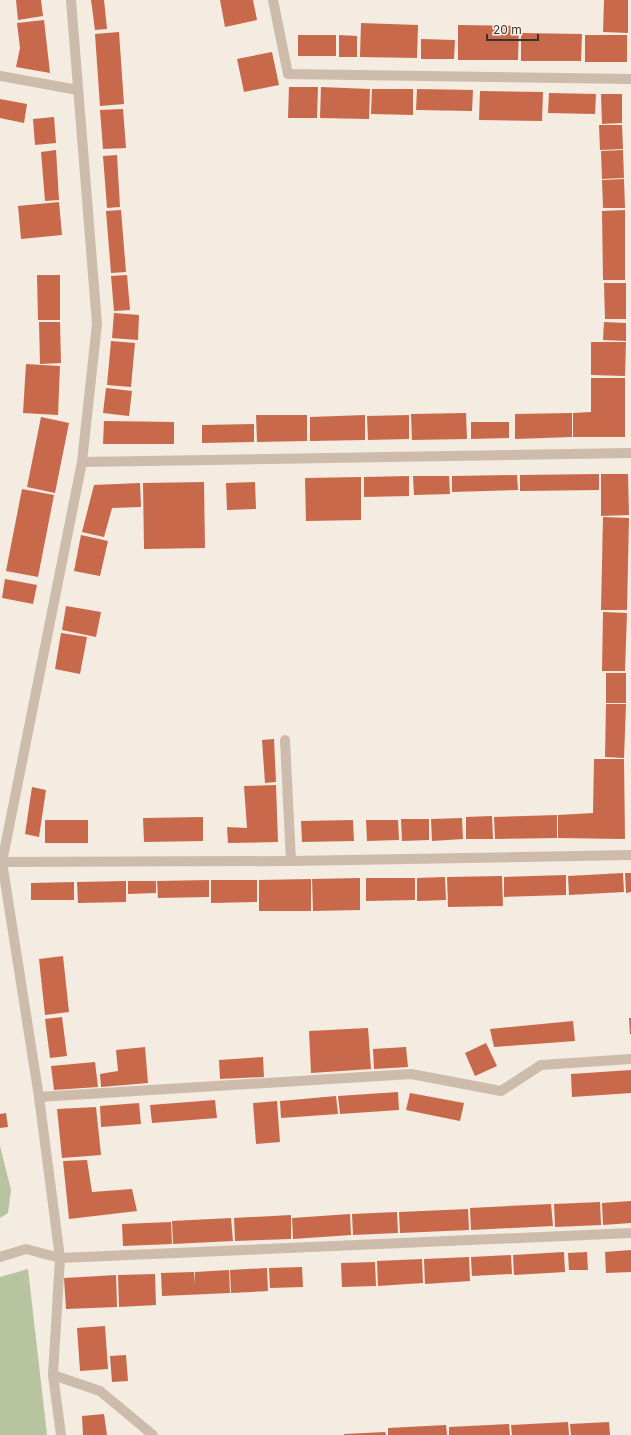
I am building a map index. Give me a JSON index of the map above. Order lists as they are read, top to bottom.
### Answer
{
  "scale_bar": "20 m"
}
